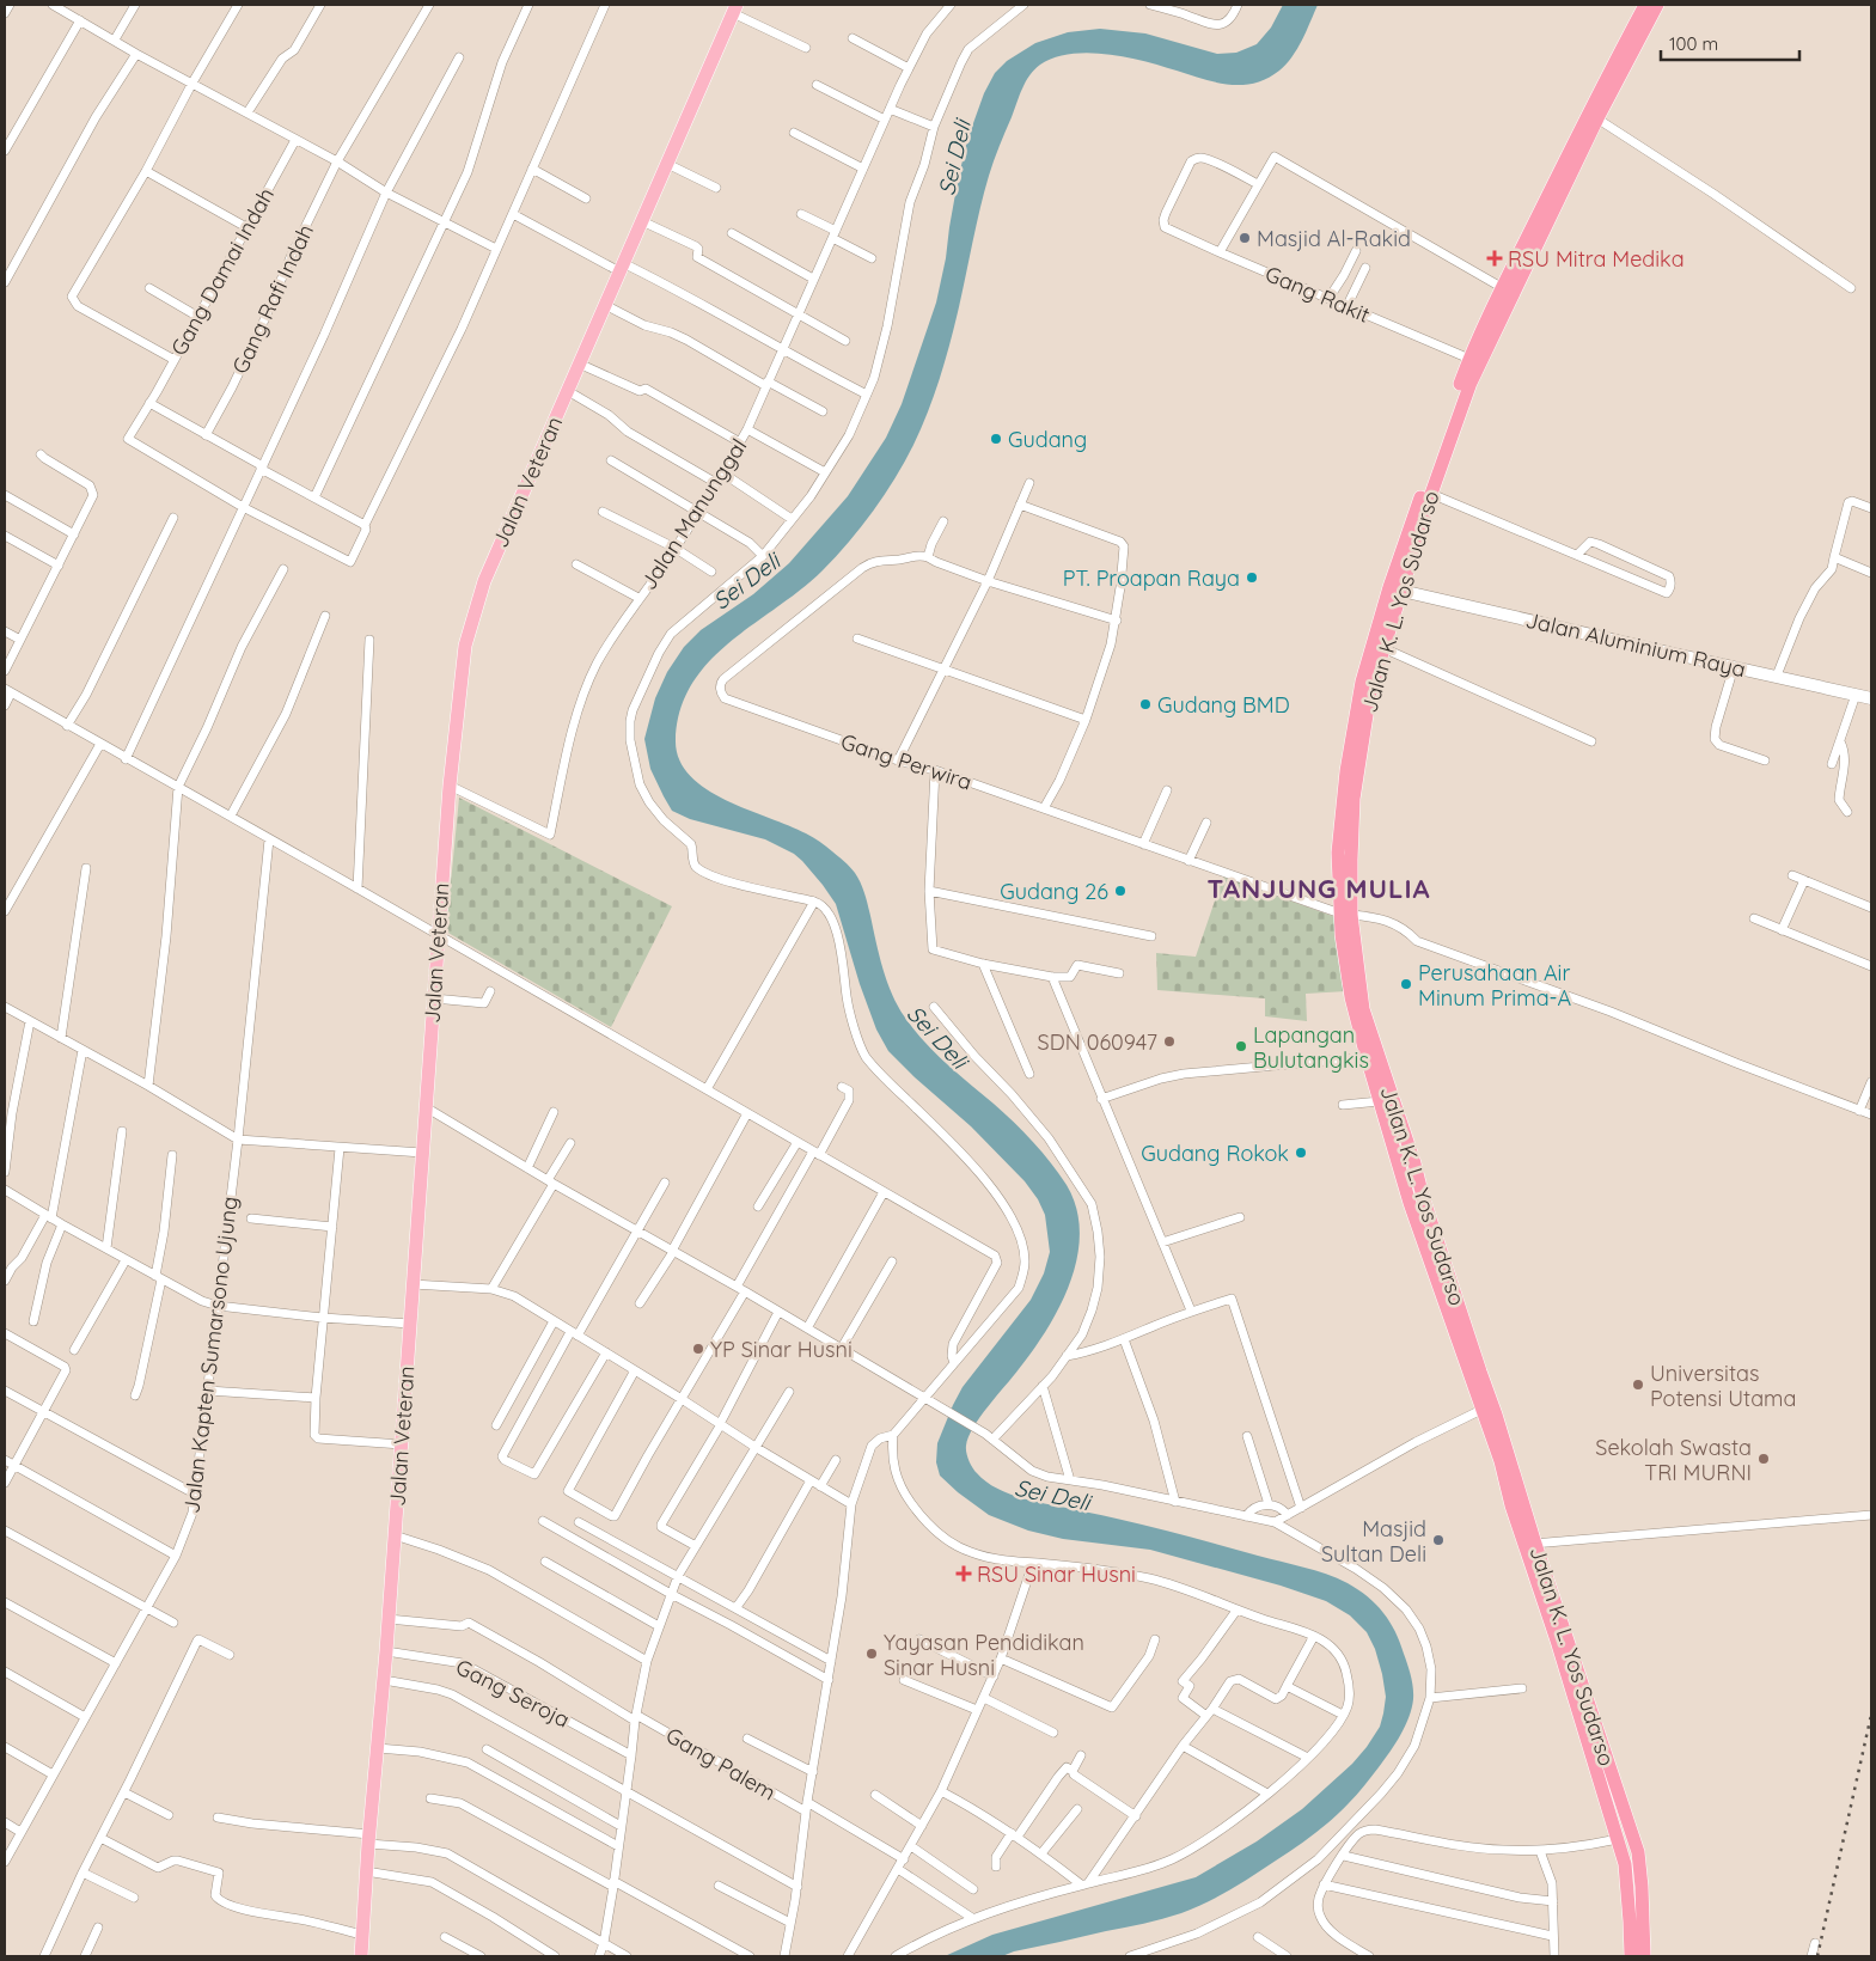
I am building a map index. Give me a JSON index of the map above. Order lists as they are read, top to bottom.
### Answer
{
  "streets": {
    "highway": ["Jalan K. L. Yos Sudarso"],
    "main road": ["Jalan Veteran", "Jalan Aluminium Raya"],
    "street": [
      "Gang Damai Indah",
      "Gang Rakit",
      "Gang Rafi Indah",
      "Jalan Manunggal",
      "Gang Perwira",
      "Jalan Kapten Sumarsono Ujung",
      "Gang Seroja",
      "Gang Palem"
    ]
  },
  "crossings": [
    ["Gang Rakit", "Jalan K. L. Yos Sudarso"],
    ["Jalan Veteran", "Jalan Manunggal"],
    ["Jalan Veteran", "Gang Seroja"],
    ["Jalan Veteran", "Gang Palem"],
    ["Jalan K. L. Yos Sudarso", "Jalan Aluminium Raya"],
    ["Jalan K. L. Yos Sudarso", "Gang Perwira"]
  ],
  "districts": ["TANJUNG MULIA"],
  "water": ["Sei Deli"],
  "places": {
    "other": [
      "Masjid Al-Rakid",
      "Gudang",
      "PT. Proapan Raya",
      "Gudang BMD",
      "Gudang 26",
      "Perusahaan Air Minum Prima-A",
      "SDN 060947",
      "Lapangan Bulutangkis",
      "Gudang Rokok",
      "YP Sinar Husni",
      "Universitas Potensi Utama",
      "Sekolah Swasta TRI MURNI",
      "Masjid Sultan Deli",
      "Yayasan Pendidikan Sinar Husni"
    ],
    "health": ["RSU Mitra Medika", "RSU Sinar Husni"]
  },
  "scale_bar": "100 m"
}
